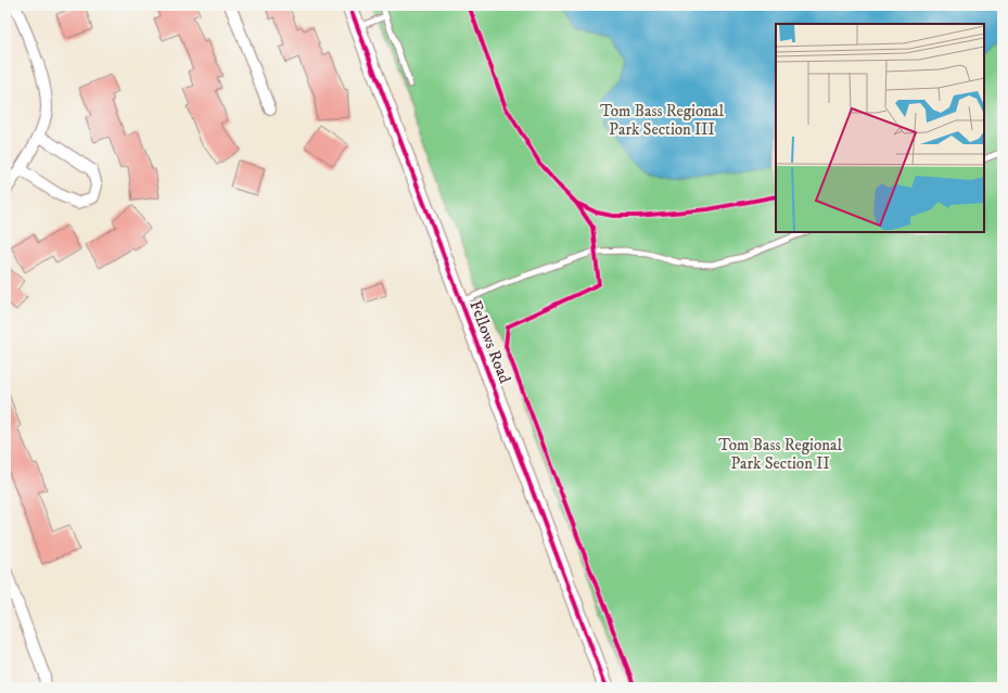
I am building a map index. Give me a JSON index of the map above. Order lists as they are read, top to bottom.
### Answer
{
  "streets": {
    "street": ["Fellows Road"]
  },
  "parks": ["Tom Bass Regional Park Section III", "Tom Bass Regional Park Section II"]
}
